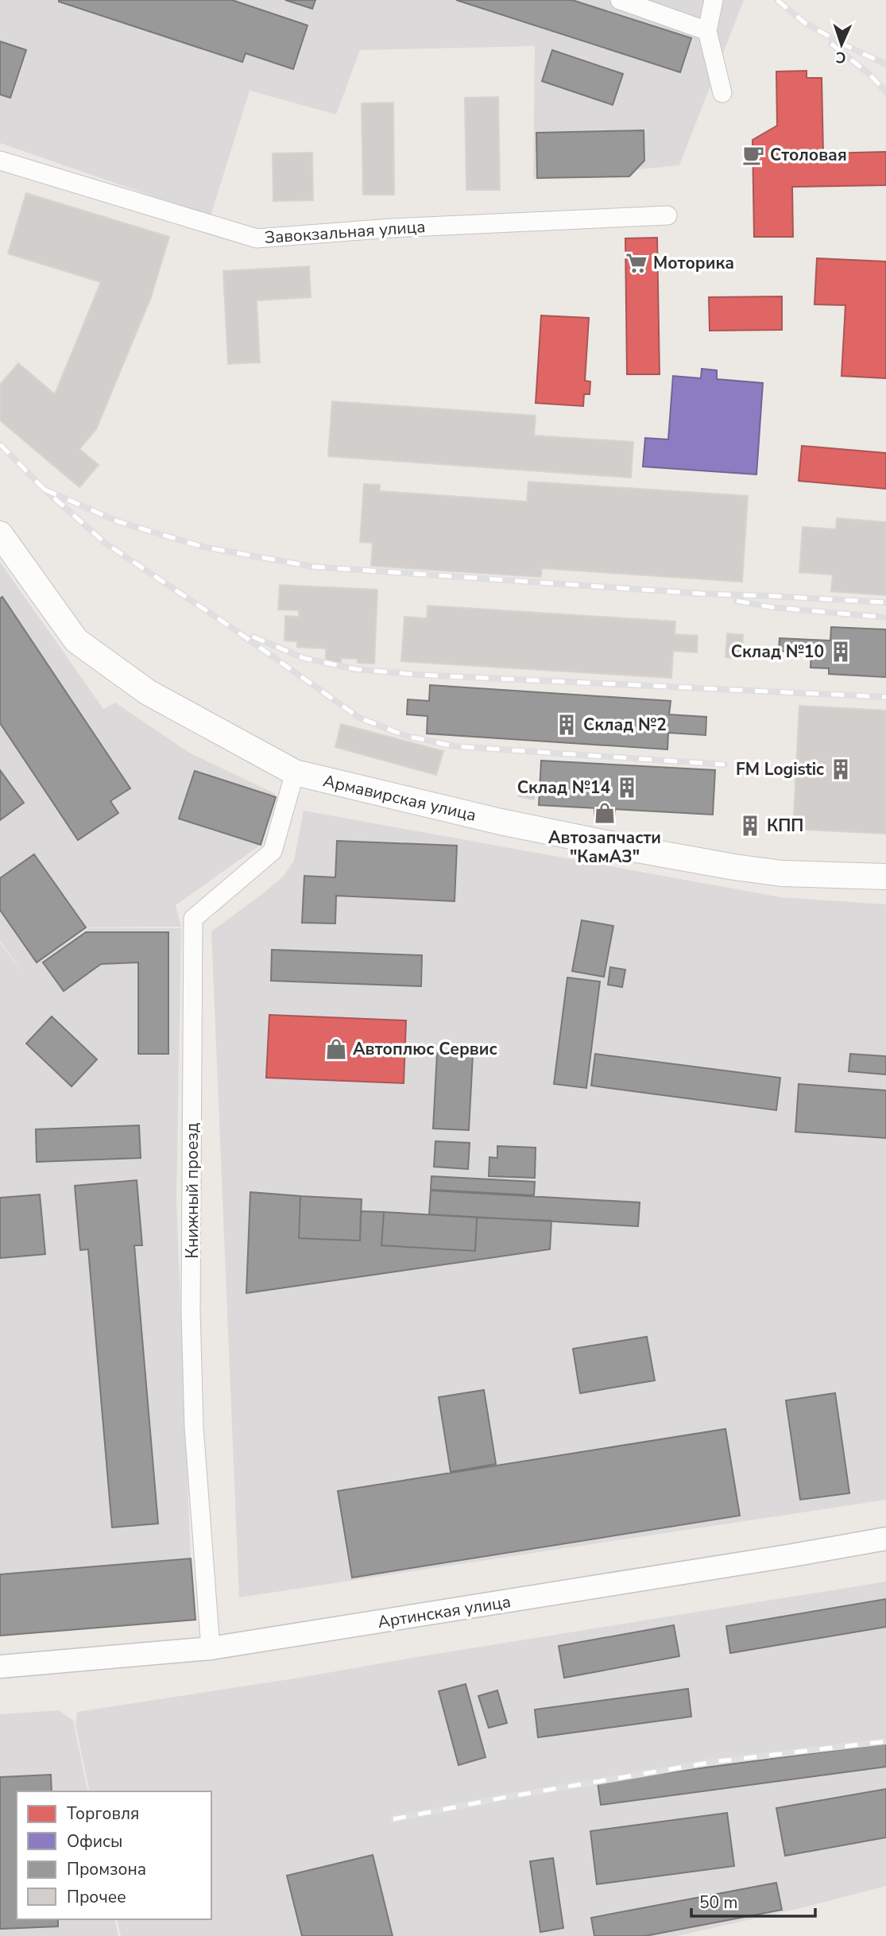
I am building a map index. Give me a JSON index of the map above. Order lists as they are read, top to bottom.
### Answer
{
  "streets": {
    "main road": ["Армавирская улица"],
    "street": ["Завокзальная улица", "Книжный проезд", "Артинская улица"]
  },
  "crossings": [
    ["Армавирская улица", "Книжный проезд"],
    ["Книжный проезд", "Артинская улица"]
  ],
  "places": {
    "cafe": ["Столовая"],
    "supermarket": ["Моторика"],
    "building": [
      "Склад №10",
      "Склад №2",
      "FM Logistic",
      "Склад №14",
      "КПП"
    ],
    "shop": ["Автозапчасти \"КамАЗ\"", "Автоплюс Сервис"]
  },
  "legend": [
    "Торговля",
    "Офисы",
    "Промзона",
    "Прочее"
  ],
  "scale_bar": "50 m",
  "north": "bottom"
}
